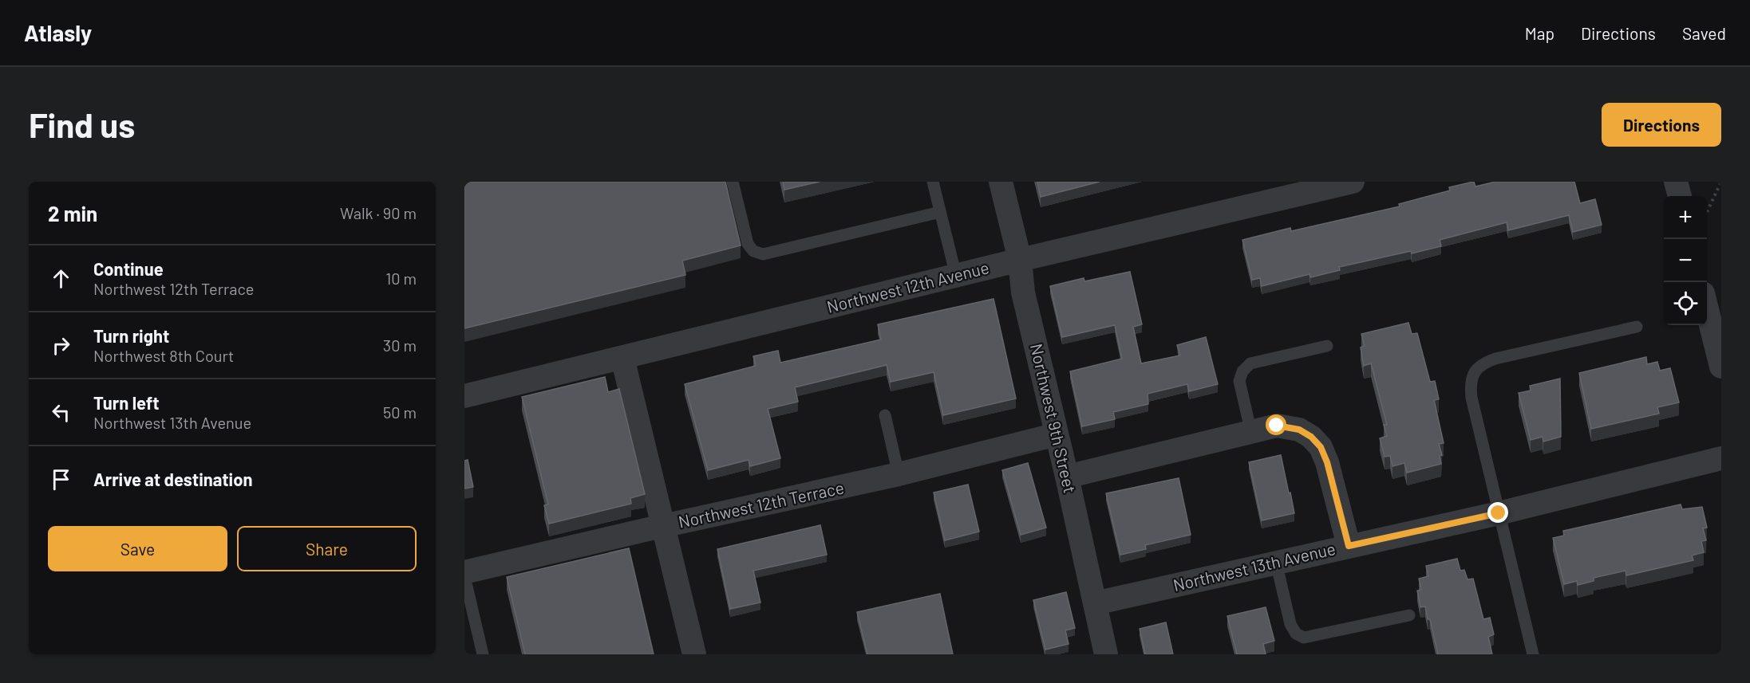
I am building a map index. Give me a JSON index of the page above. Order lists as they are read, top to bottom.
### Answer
{
  "streets": {
    "street": [
      "Northwest 12th Avenue",
      "Northwest 9th Street",
      "Northwest 12th Terrace",
      "Northwest 13th Avenue"
    ]
  },
  "crossings": [
    ["Northwest 12th Avenue", "Northwest 9th Street"],
    ["Northwest 9th Street", "Northwest 12th Terrace"],
    ["Northwest 9th Street", "Northwest 13th Avenue"]
  ],
  "page": {
    "header": "Atlasly",
    "nav": ["Map", "Directions", "Saved"],
    "buttons": [
      "Directions",
      ["Save", "Share"]
    ],
    "title": "Find us",
    "heading": ["2 min", "Walk · 90 m"],
    "map_buttons": ["+", "−"],
    "list": [
      ["Continue", "Northwest 12th Terrace", "10 m"],
      ["Turn right", "Northwest 8th Court", "30 m"],
      ["Turn left", "Northwest 13th Avenue", "50 m"],
      "Arrive at destination"
    ]
  }
}
